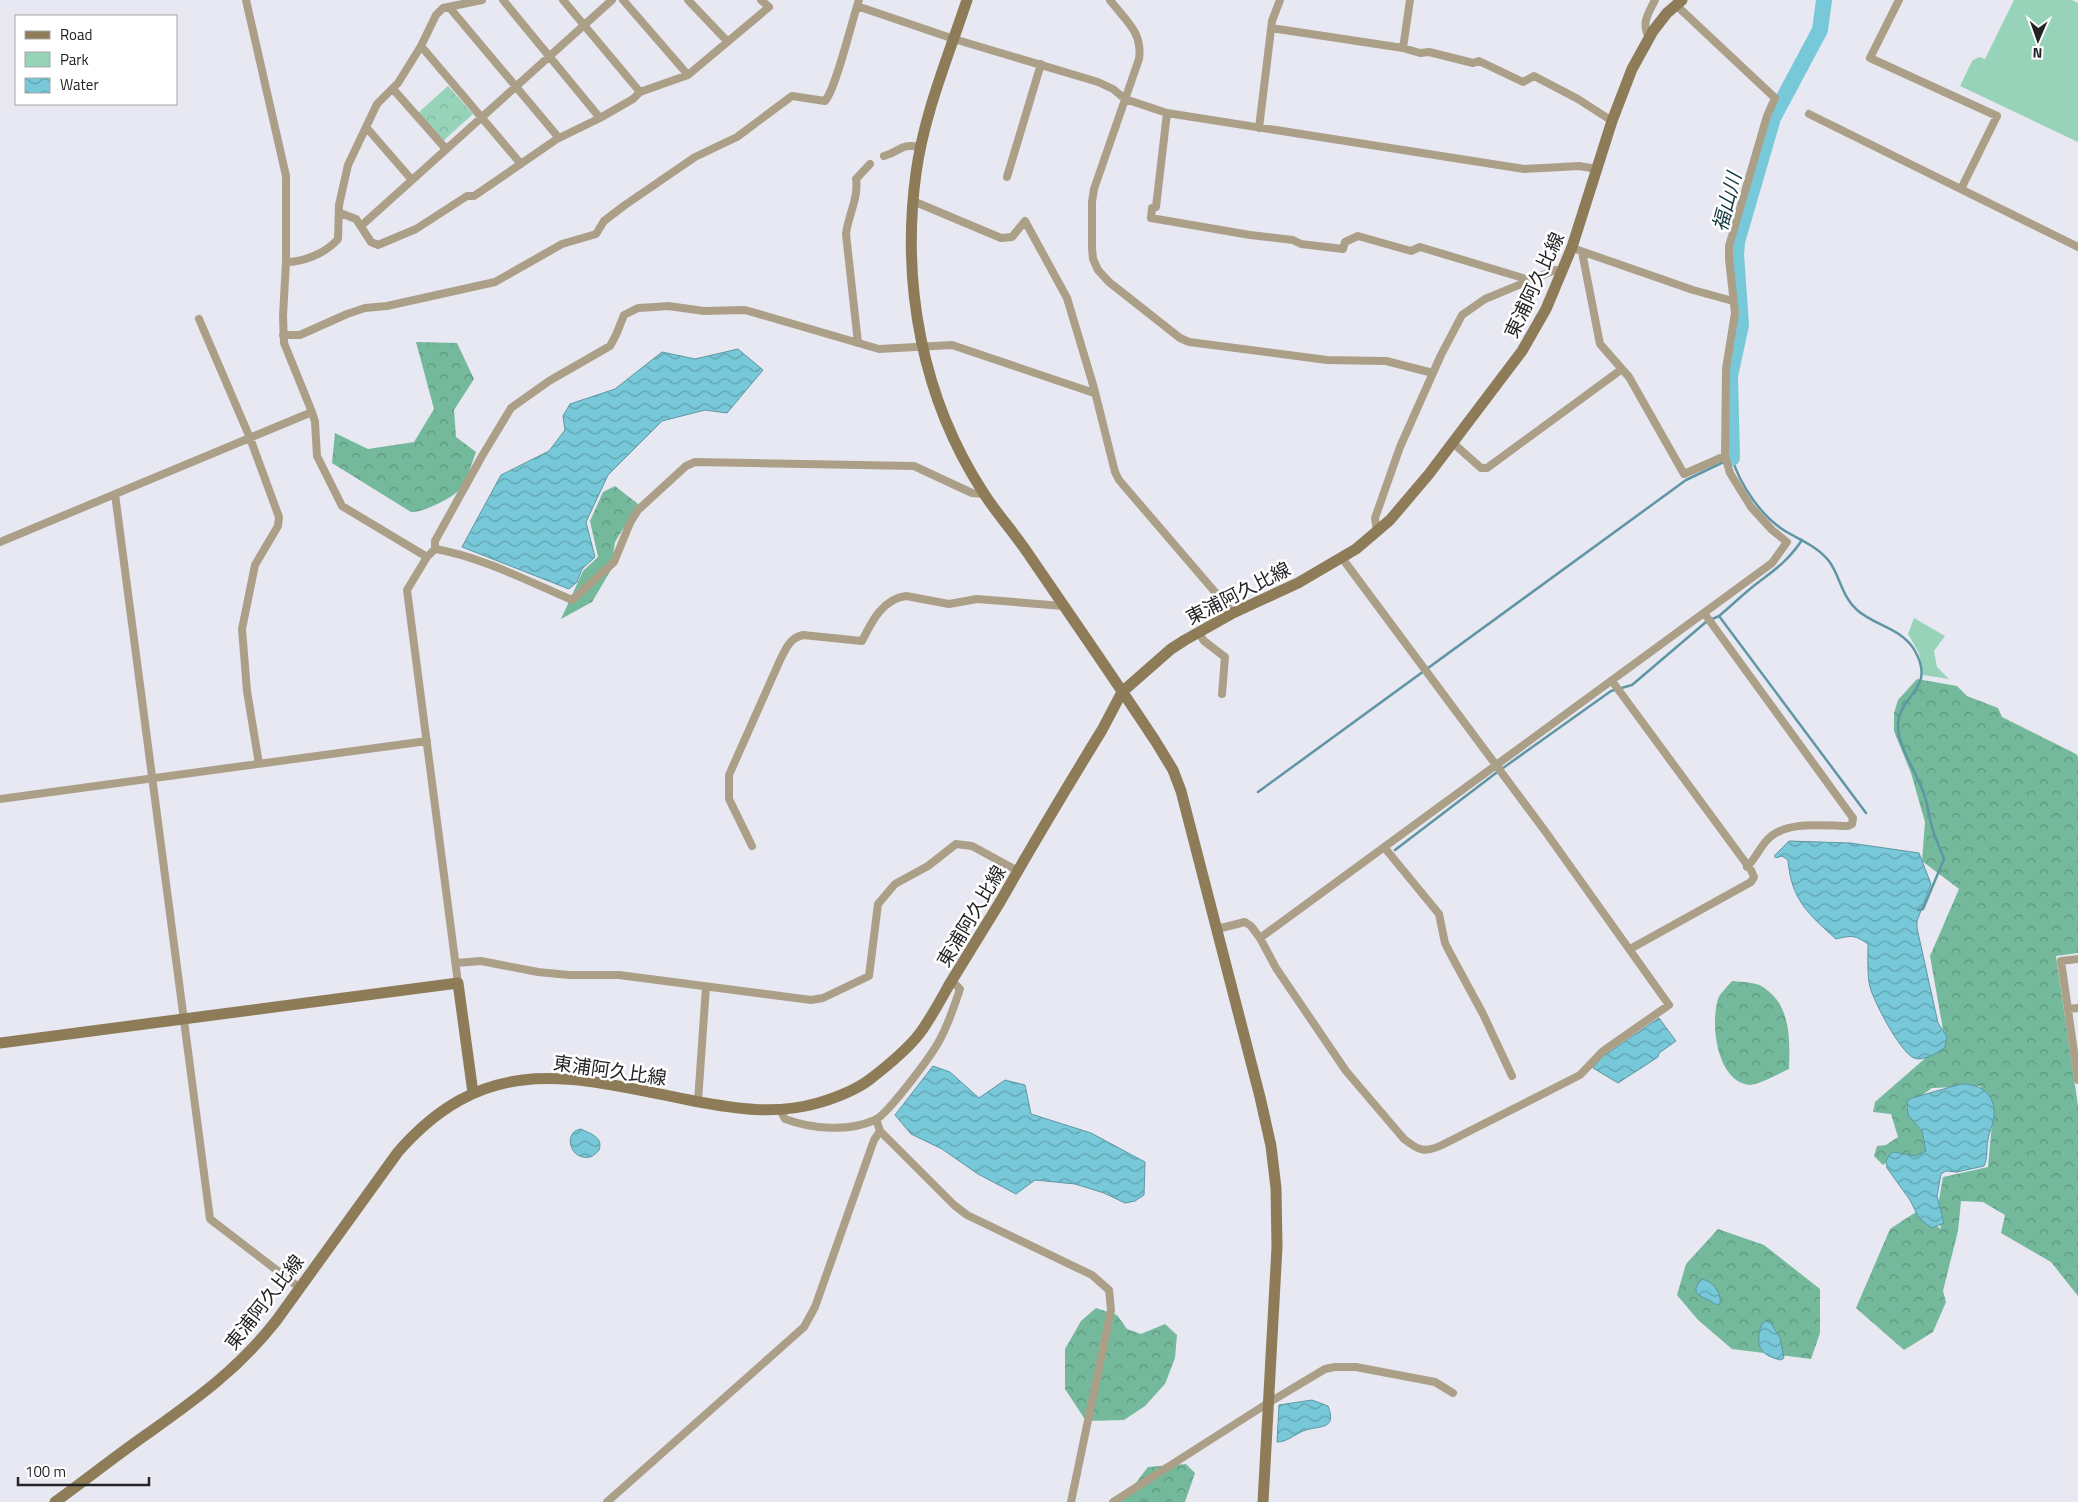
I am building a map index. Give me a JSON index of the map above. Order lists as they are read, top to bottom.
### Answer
{
  "streets": {
    "main road": ["東浦阿久比線"]
  },
  "water": ["福山川"],
  "legend": ["Road", "Park", "Water"],
  "scale_bar": "100 m",
  "north": "bottom"
}
